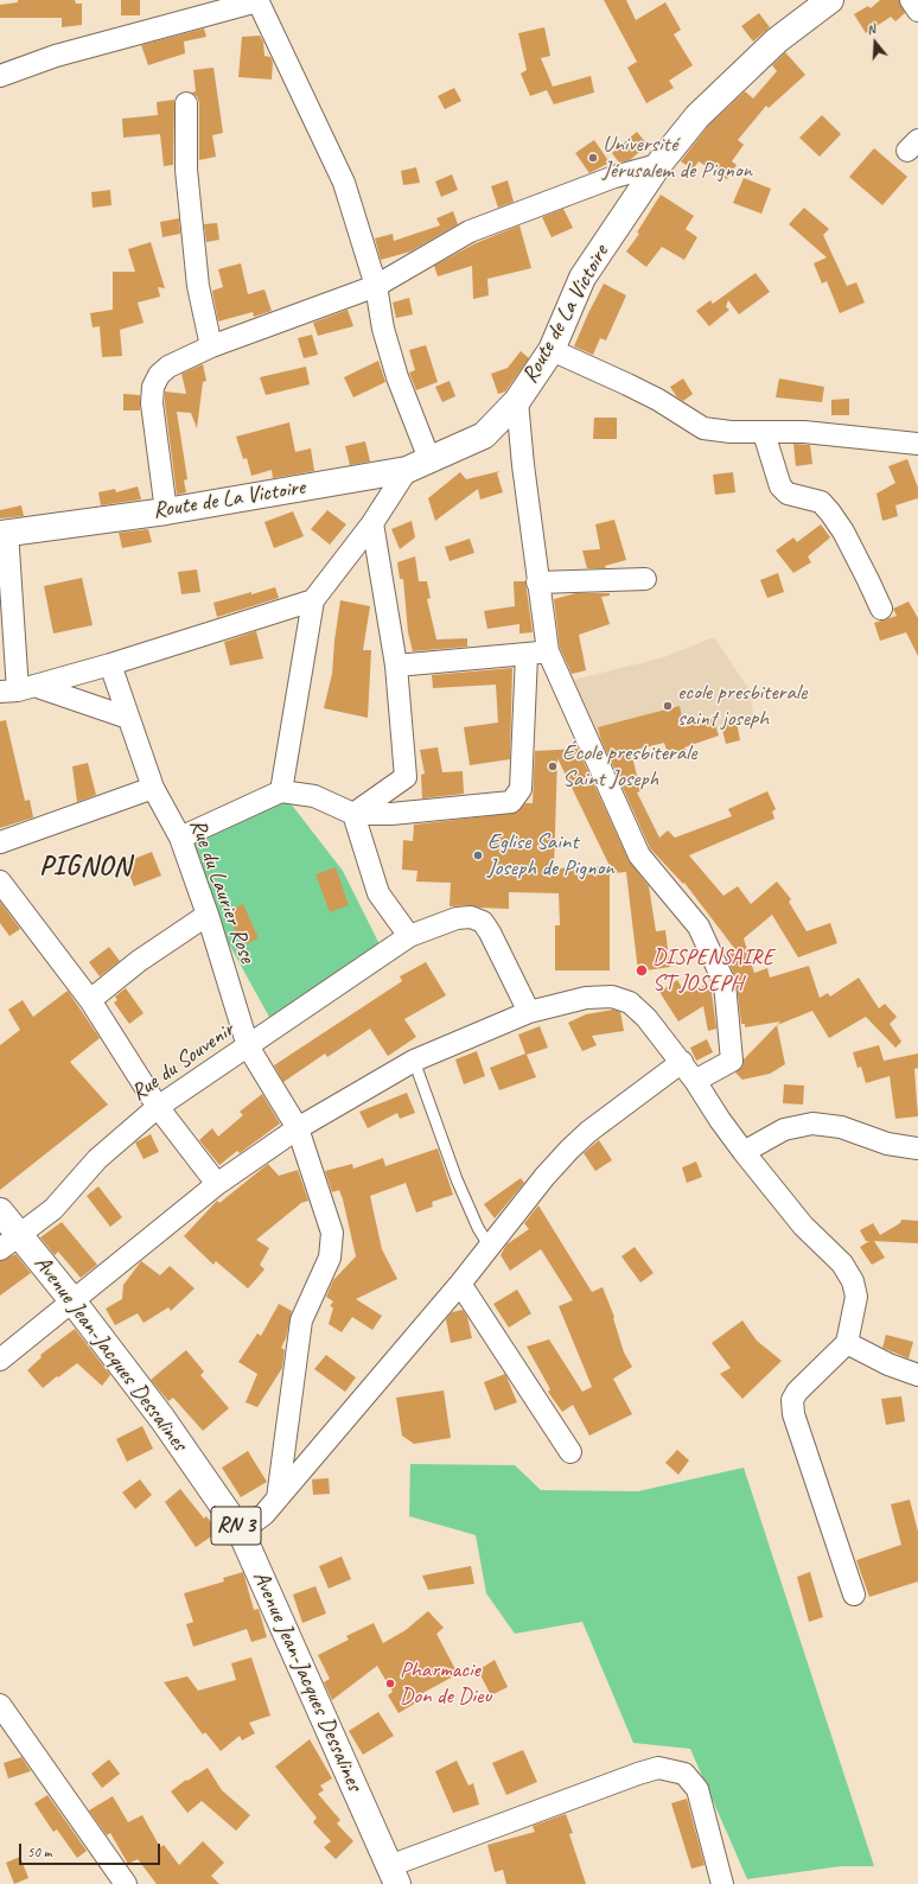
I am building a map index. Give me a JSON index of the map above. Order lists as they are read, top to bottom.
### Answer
{
  "streets": {
    "street": [
      "Route de La Victoire",
      "Rue du Laurier Rose",
      "Rue du Souvenir",
      "Avenue Jean-Jacques Dessalines",
      "RN 3"
    ]
  },
  "crossings": [
    ["Rue du Laurier Rose", "Rue du Souvenir"],
    ["Rue du Souvenir", "Avenue Jean-Jacques Dessalines"]
  ],
  "districts": ["PIGNON"],
  "places": [
    "Université Jérusalem de Pignon",
    "ecole presbiterale saint joseph",
    "École presbiterale Saint Joseph",
    "Eglise Saint Joseph de Pignon",
    "DISPENSAIRE ST JOSEPH",
    "Pharmacie Don de Dieu"
  ],
  "scale_bar": "50 m",
  "north": "top"
}
